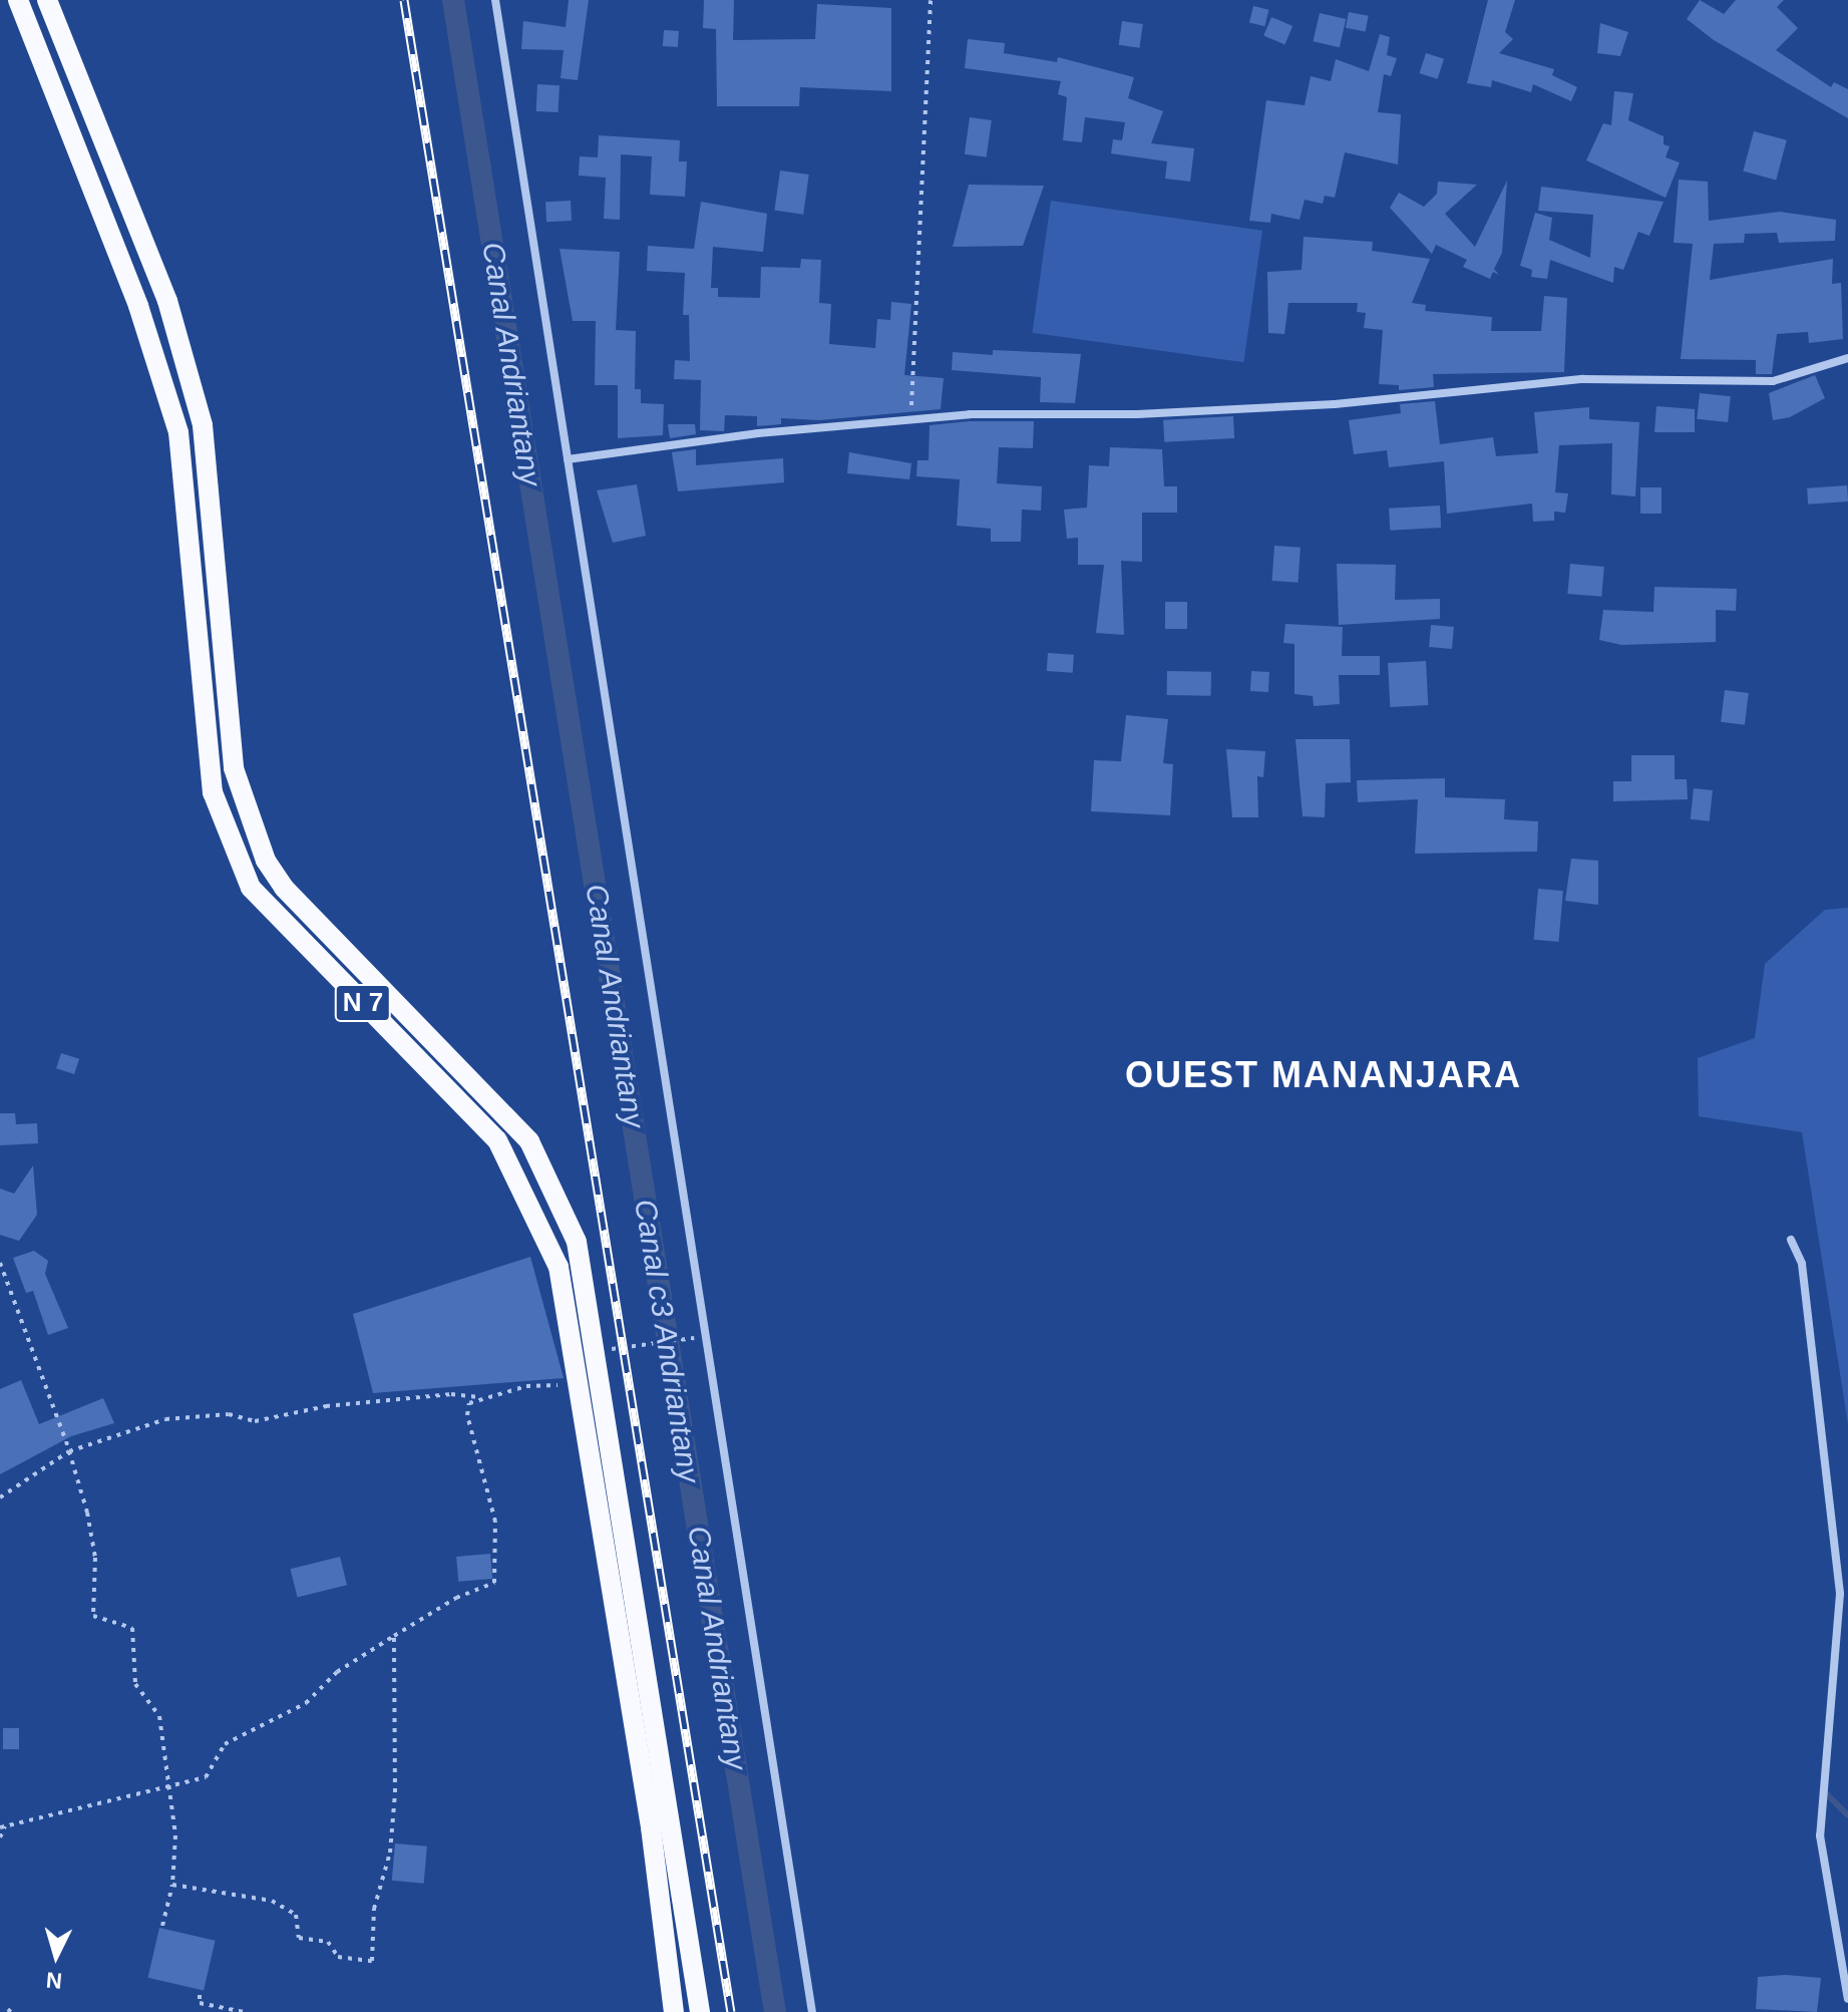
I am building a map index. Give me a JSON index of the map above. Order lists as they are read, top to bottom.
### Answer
{
  "streets": {
    "main road": ["N 7"]
  },
  "districts": ["OUEST MANANJARA"],
  "water": ["Canal Andriantany", "Canal c3 Andriantany"],
  "north": "bottom"
}
